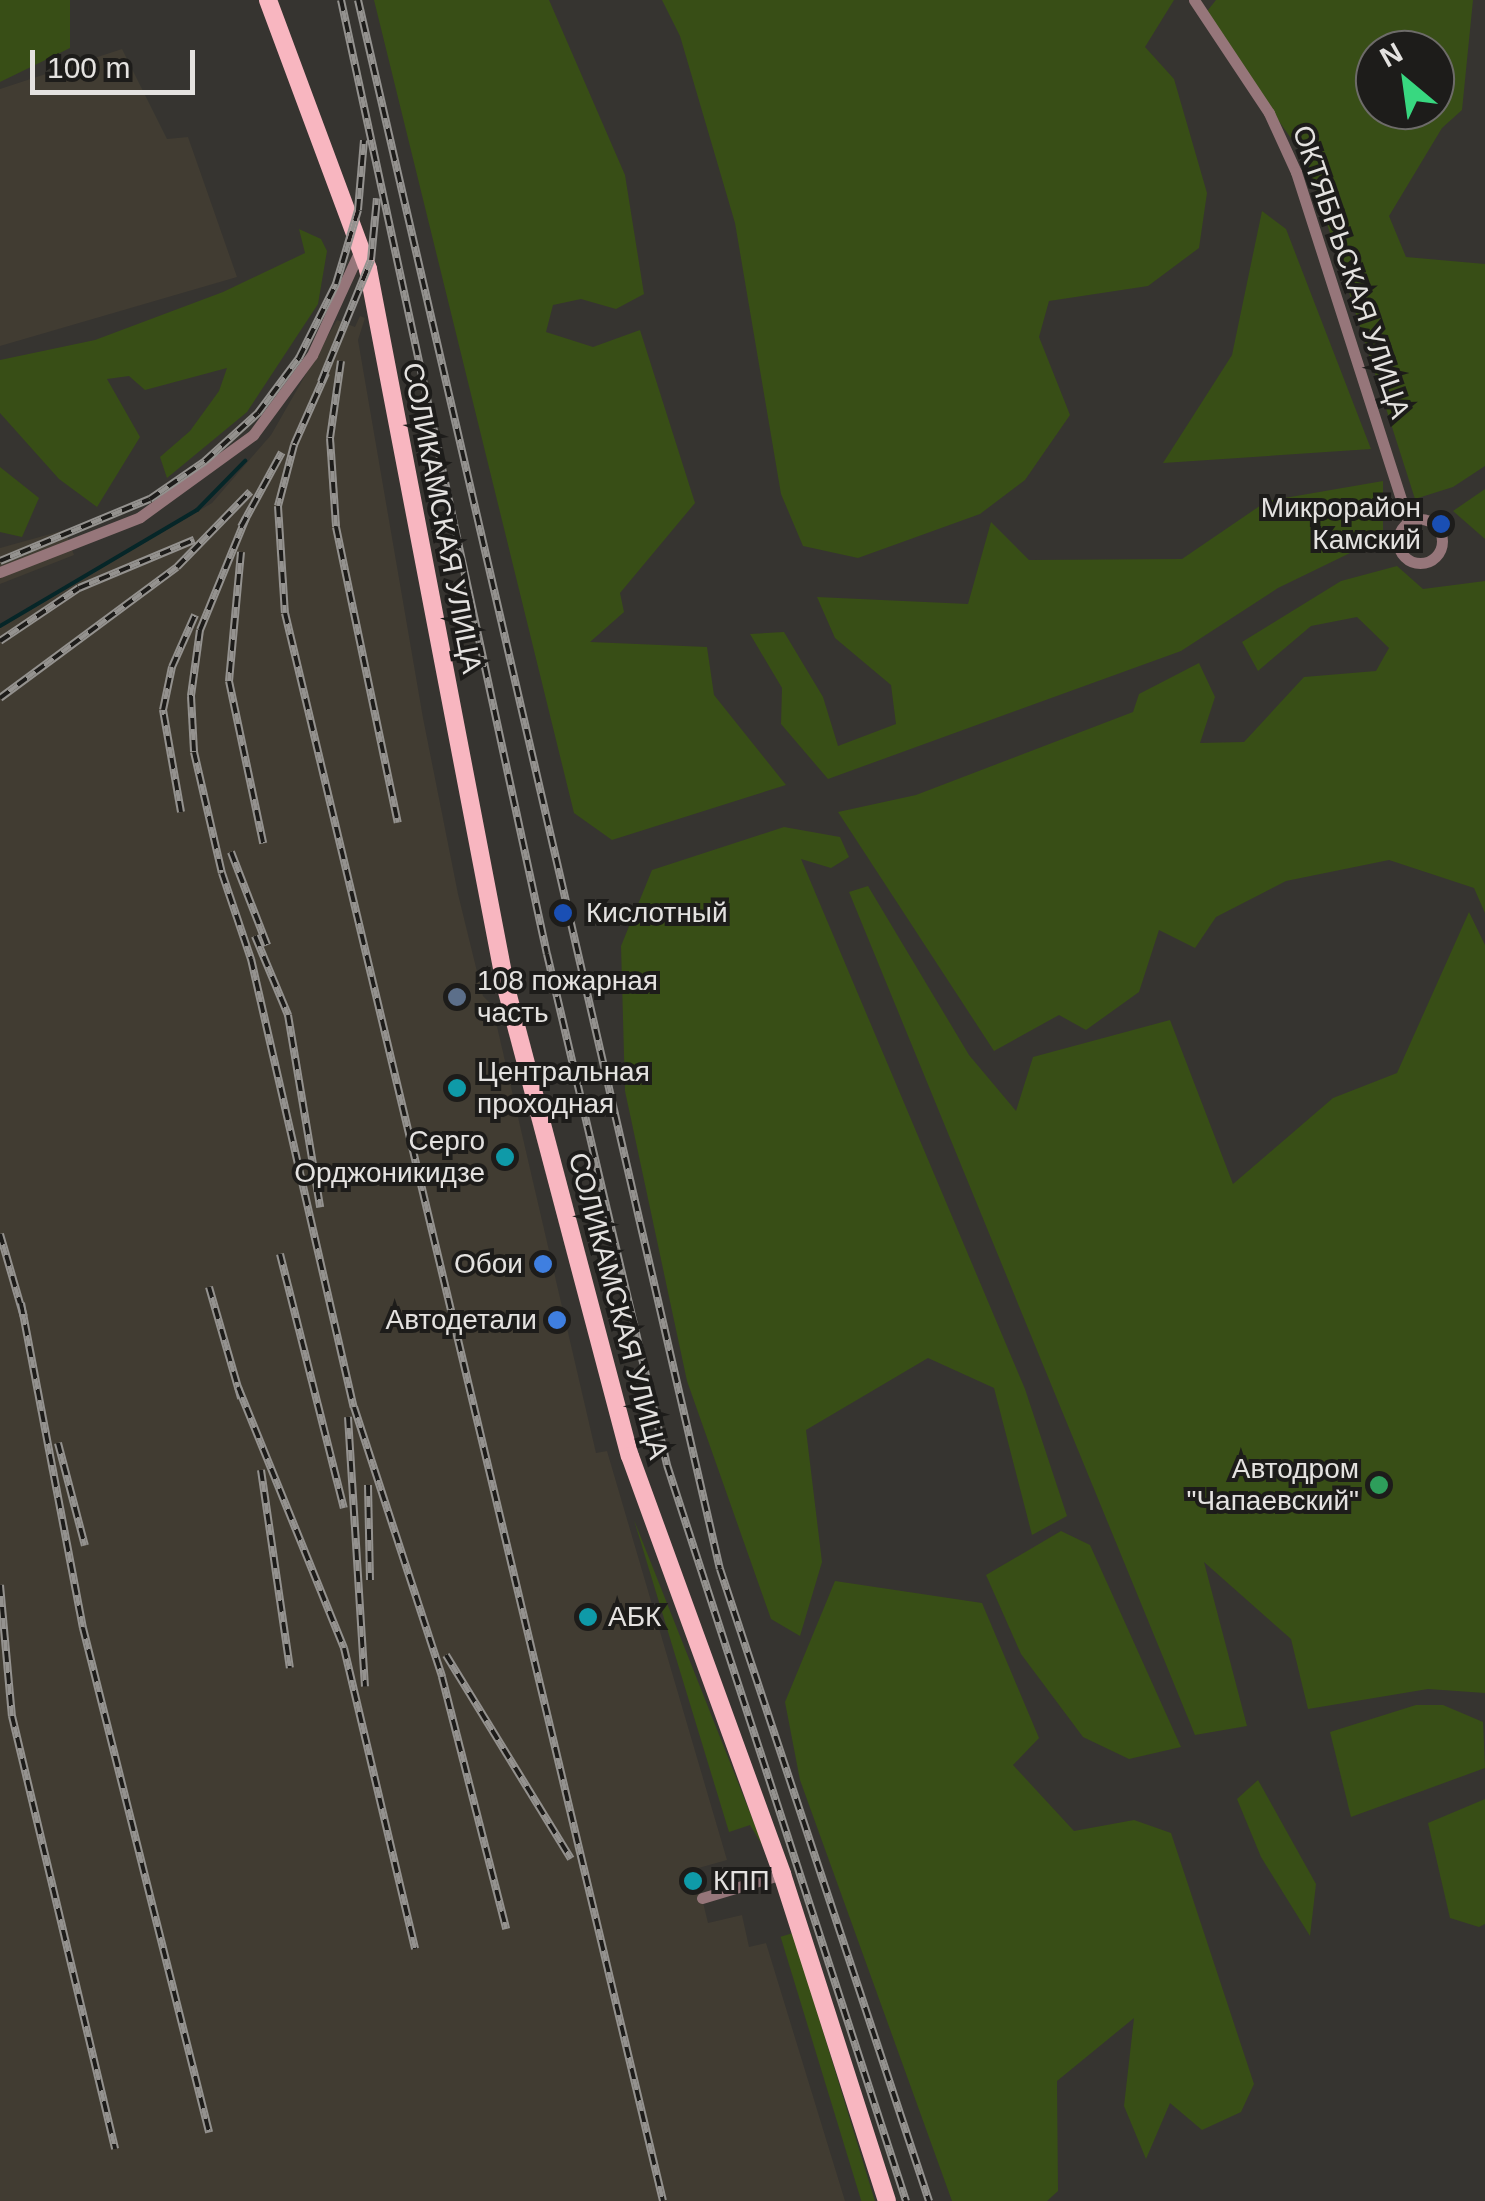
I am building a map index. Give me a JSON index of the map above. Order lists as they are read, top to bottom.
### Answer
{
  "streets": {
    "main road": ["СОЛИКАМСКАЯ УЛИЦА"],
    "street": ["ОКТЯБРЬСКАЯ УЛИЦА"]
  },
  "places": [
    "Микрорайон Камский",
    "Кислотный",
    "108 пожарная часть",
    "Центральная проходная",
    "Серго Орджоникидзе",
    "Обои",
    "Автодетали",
    "Автодром \"Чапаевский\"",
    "АБК",
    "КПП"
  ],
  "scale_bar": "100 m",
  "north": "top left"
}
